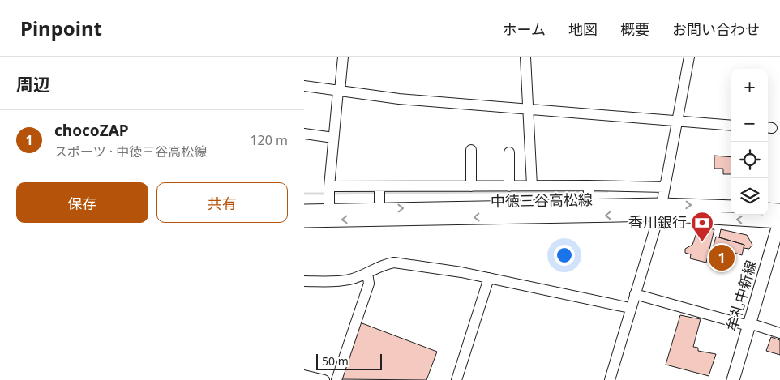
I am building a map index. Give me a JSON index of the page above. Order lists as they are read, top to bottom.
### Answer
{
  "streets": {
    "main road": ["中徳三谷高松線", "牟礼中新線"]
  },
  "crossings": [
    ["中徳三谷高松線", "牟礼中新線"]
  ],
  "places": {
    "bank": ["香川銀行"]
  },
  "scale_bar": "50 m",
  "page": {
    "header": "Pinpoint",
    "nav": [
      "ホーム",
      "地図",
      "概要",
      "お問い合わせ"
    ],
    "heading": "周辺",
    "map_buttons": ["+", "−"],
    "list": [
      {
        "mark": "1",
        "name": "chocoZAP",
        "note": "スポーツ · 中徳三谷高松線",
        "value": "120 m"
      }
    ],
    "buttons": ["保存", "共有"],
    "pins": "1",
    "scale": "50 m"
  }
}
